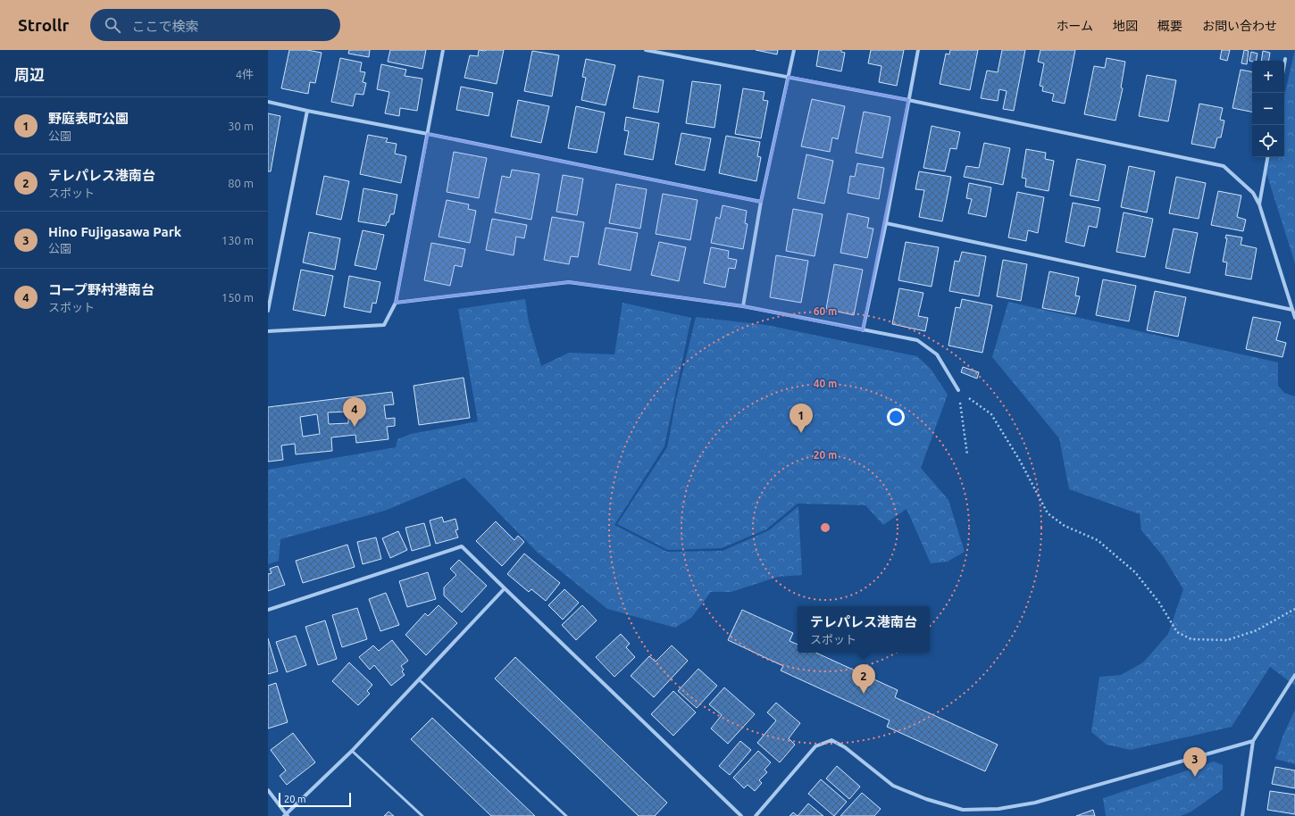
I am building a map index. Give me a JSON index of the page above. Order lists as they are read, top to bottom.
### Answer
{
  "scale_bar": "20 m",
  "page": {
    "header": "Strollr",
    "search": "ここで検索",
    "nav": [
      "ホーム",
      "地図",
      "概要",
      "お問い合わせ"
    ],
    "heading": ["周辺", "4件"],
    "map_buttons": ["+", "−"],
    "list": [
      {
        "mark": "1",
        "name": "野庭表町公園",
        "note": "公園",
        "value": "30 m"
      },
      {
        "mark": "2",
        "name": "テレパレス港南台",
        "note": "スポット",
        "value": "80 m"
      },
      {
        "mark": "3",
        "name": "Hino Fujigasawa Park",
        "note": "公園",
        "value": "130 m"
      },
      {
        "mark": "4",
        "name": "コープ野村港南台",
        "note": "スポット",
        "value": "150 m"
      }
    ],
    "pins": [
      "4",
      "1",
      "2",
      "3"
    ],
    "popup": ["テレパレス港南台", "スポット"],
    "scale": "20 m"
  },
  "rings": ["60 m", "40 m", "20 m"]
}
